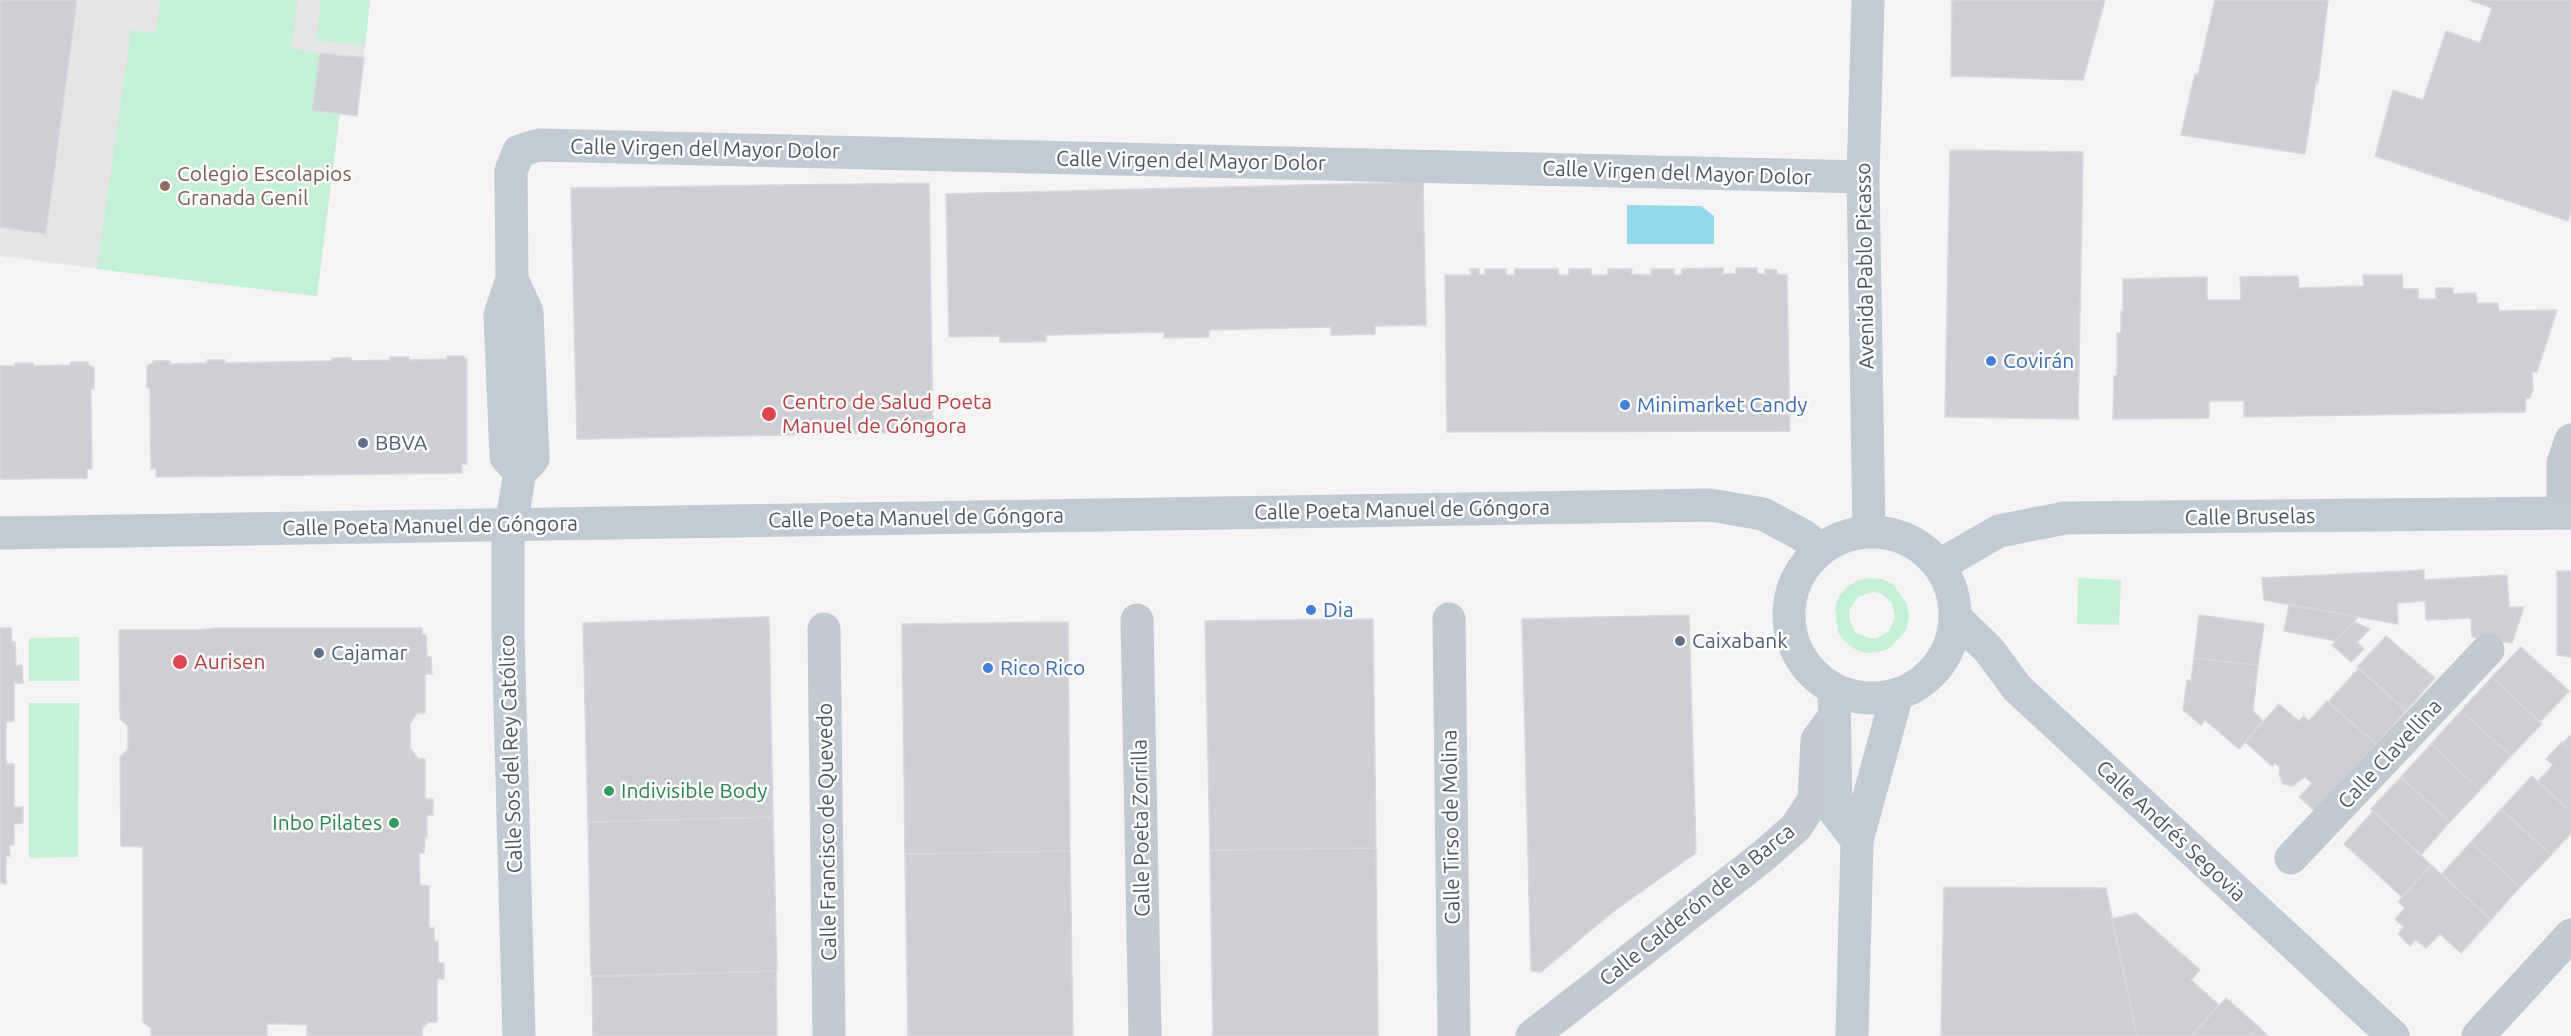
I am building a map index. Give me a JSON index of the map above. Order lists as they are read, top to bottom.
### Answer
{
  "streets": {
    "main road": [
      "Calle Virgen del Mayor Dolor",
      "Avenida Pablo Picasso",
      "Calle Poeta Manuel de Góngora",
      "Calle Bruselas",
      "Calle Sos del Rey Católico",
      "Calle Andrés Segovia"
    ],
    "street": [
      "Calle Clavellina",
      "Calle Tirso de Molina",
      "Calle Poeta Zorrilla",
      "Calle Francisco de Quevedo",
      "Calle Calderón de la Barca"
    ]
  },
  "crossings": [
    ["Calle Virgen del Mayor Dolor", "Avenida Pablo Picasso"],
    ["Calle Virgen del Mayor Dolor", "Calle Sos del Rey Católico"],
    ["Avenida Pablo Picasso", "Calle Poeta Manuel de Góngora"],
    ["Avenida Pablo Picasso", "Calle Bruselas"],
    ["Avenida Pablo Picasso", "Calle Andrés Segovia"],
    ["Avenida Pablo Picasso", "Calle Calderón de la Barca"],
    ["Calle Poeta Manuel de Góngora", "Calle Bruselas"],
    ["Calle Poeta Manuel de Góngora", "Calle Sos del Rey Católico"],
    ["Calle Poeta Manuel de Góngora", "Calle Andrés Segovia"],
    ["Calle Poeta Manuel de Góngora", "Calle Calderón de la Barca"],
    ["Calle Bruselas", "Calle Andrés Segovia"],
    ["Calle Bruselas", "Calle Calderón de la Barca"],
    ["Calle Andrés Segovia", "Calle Calderón de la Barca"]
  ],
  "places": [
    "Colegio Escolapios Granada Genil",
    "Covirán",
    "Minimarket Candy",
    "Centro de Salud Poeta Manuel de Góngora",
    "BBVA",
    "Dia",
    "Caixabank",
    "Cajamar",
    "Aurisen",
    "Rico Rico",
    "Indivisible Body",
    "Inbo Pilates"
  ]
}
